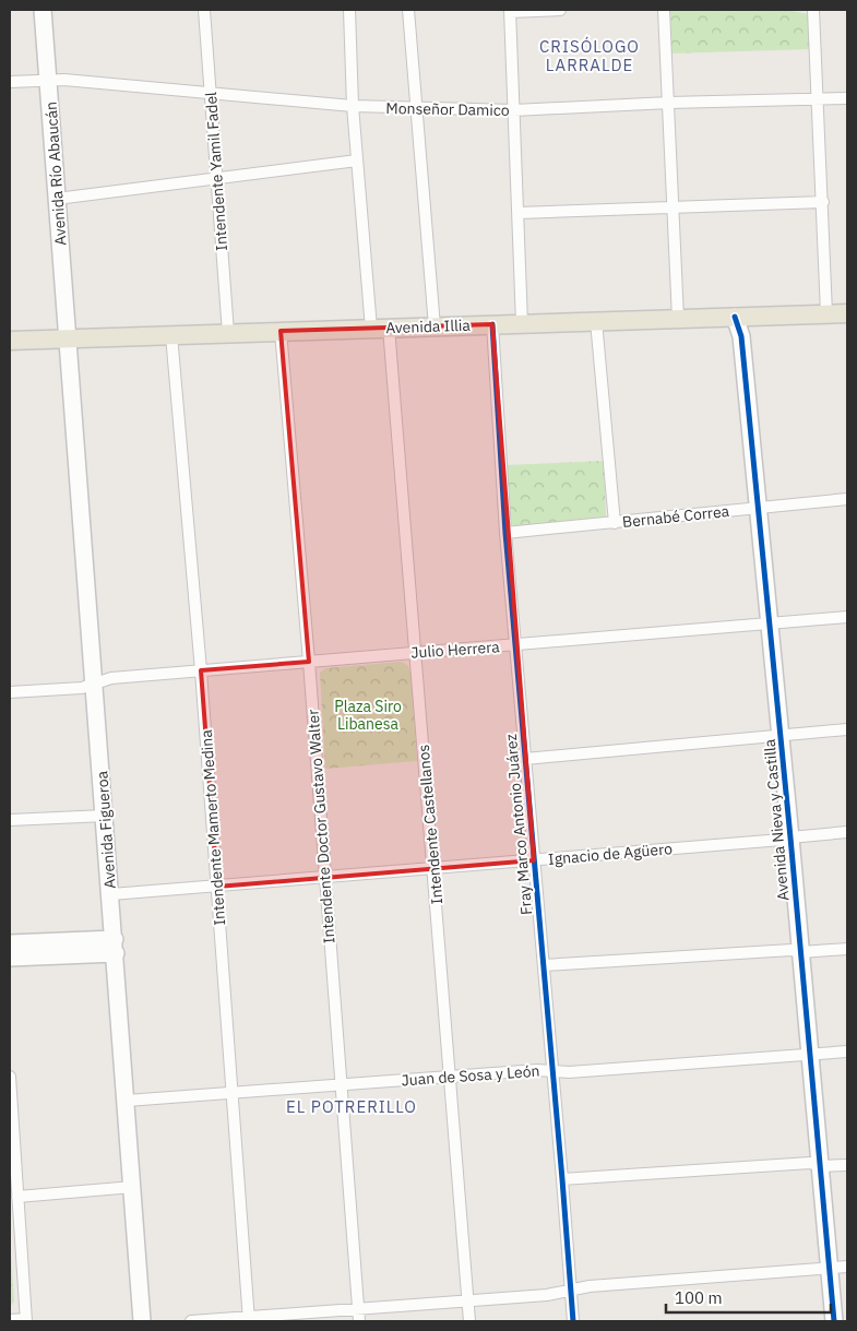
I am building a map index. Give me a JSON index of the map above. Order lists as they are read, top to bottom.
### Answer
{
  "streets": {
    "main road": ["Avenida Illia"],
    "street": [
      "Monseñor Damico",
      "Intendente Yamil Fadel",
      "Avenida Río Abaucán",
      "Bernabé Correa",
      "Julio Herrera",
      "Avenida Nieva y Castilla",
      "Intendente Castellanos",
      "Fray Marco Antonio Juárez",
      "Intendente Doctor Gustavo Walter",
      "Intendente Mamerto Medina",
      "Avenida Figueroa",
      "Ignacio de Agüero",
      "Juan de Sosa y León"
    ]
  },
  "crossings": [
    ["Monseñor Damico", "Intendente Yamil Fadel"],
    ["Monseñor Damico", "Avenida Río Abaucán"],
    ["Monseñor Damico", "Intendente Castellanos"],
    ["Intendente Yamil Fadel", "Avenida Illia"],
    ["Avenida Río Abaucán", "Avenida Illia"],
    ["Avenida Río Abaucán", "Avenida Figueroa"],
    ["Avenida Illia", "Avenida Nieva y Castilla"],
    ["Avenida Illia", "Intendente Castellanos"],
    ["Avenida Illia", "Fray Marco Antonio Juárez"],
    ["Avenida Illia", "Intendente Doctor Gustavo Walter"],
    ["Avenida Illia", "Intendente Mamerto Medina"],
    ["Avenida Illia", "Avenida Figueroa"],
    ["Bernabé Correa", "Avenida Nieva y Castilla"],
    ["Bernabé Correa", "Fray Marco Antonio Juárez"],
    ["Julio Herrera", "Avenida Nieva y Castilla"],
    ["Julio Herrera", "Intendente Castellanos"],
    ["Julio Herrera", "Fray Marco Antonio Juárez"],
    ["Julio Herrera", "Intendente Doctor Gustavo Walter"],
    ["Julio Herrera", "Intendente Mamerto Medina"],
    ["Julio Herrera", "Avenida Figueroa"],
    ["Avenida Nieva y Castilla", "Ignacio de Agüero"],
    ["Avenida Nieva y Castilla", "Juan de Sosa y León"],
    ["Intendente Castellanos", "Ignacio de Agüero"],
    ["Intendente Castellanos", "Juan de Sosa y León"],
    ["Fray Marco Antonio Juárez", "Ignacio de Agüero"],
    ["Fray Marco Antonio Juárez", "Juan de Sosa y León"],
    ["Intendente Doctor Gustavo Walter", "Ignacio de Agüero"],
    ["Intendente Doctor Gustavo Walter", "Juan de Sosa y León"],
    ["Intendente Mamerto Medina", "Ignacio de Agüero"],
    ["Intendente Mamerto Medina", "Juan de Sosa y León"],
    ["Avenida Figueroa", "Ignacio de Agüero"],
    ["Avenida Figueroa", "Juan de Sosa y León"]
  ],
  "districts": ["CRISÓLOGO LARRALDE", "EL POTRERILLO"],
  "parks": ["Plaza Siro Libanesa"],
  "scale_bar": "100 m"
}
